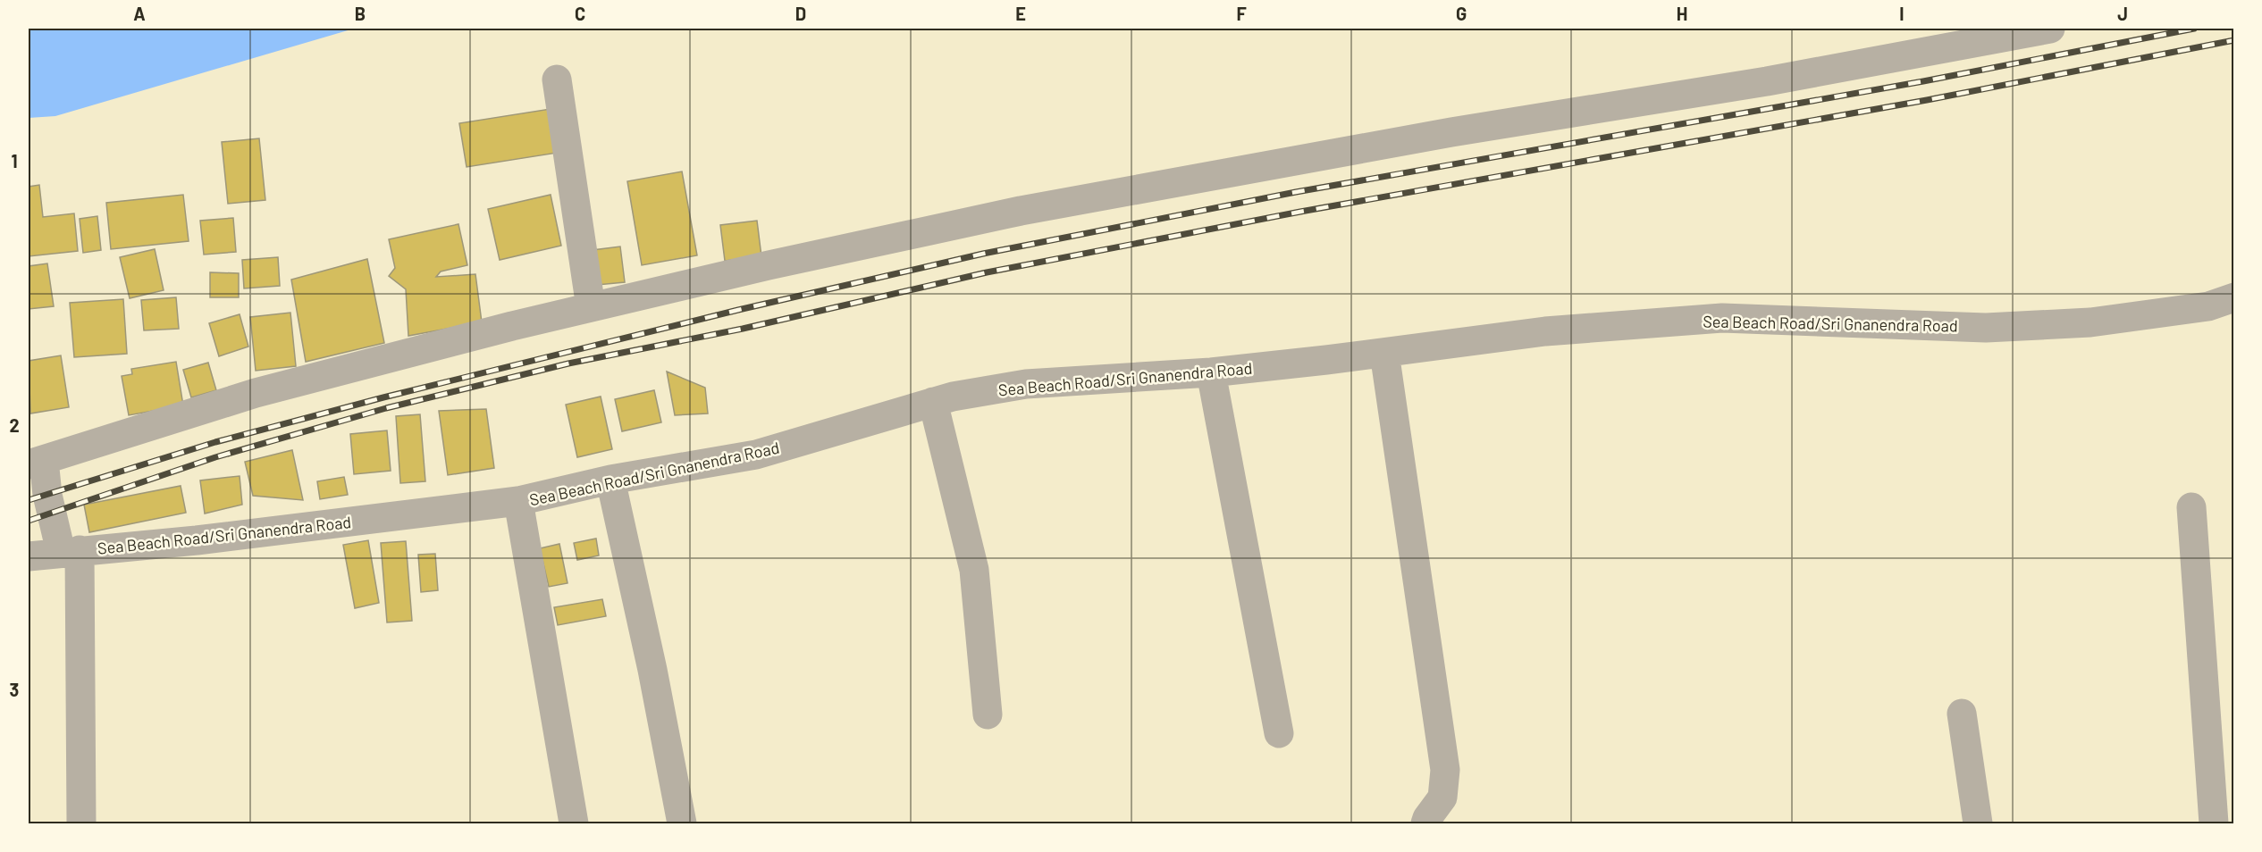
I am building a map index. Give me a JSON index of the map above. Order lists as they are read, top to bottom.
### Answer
{
  "streets": {
    "street": ["Sea Beach Road/Sri Gnanendra Road"]
  },
  "grid": {
    "columns": [
      "A",
      "B",
      "C",
      "D",
      "E",
      "F",
      "G",
      "H",
      "I",
      "J"
    ],
    "rows": ["1", "2", "3"]
  }
}
